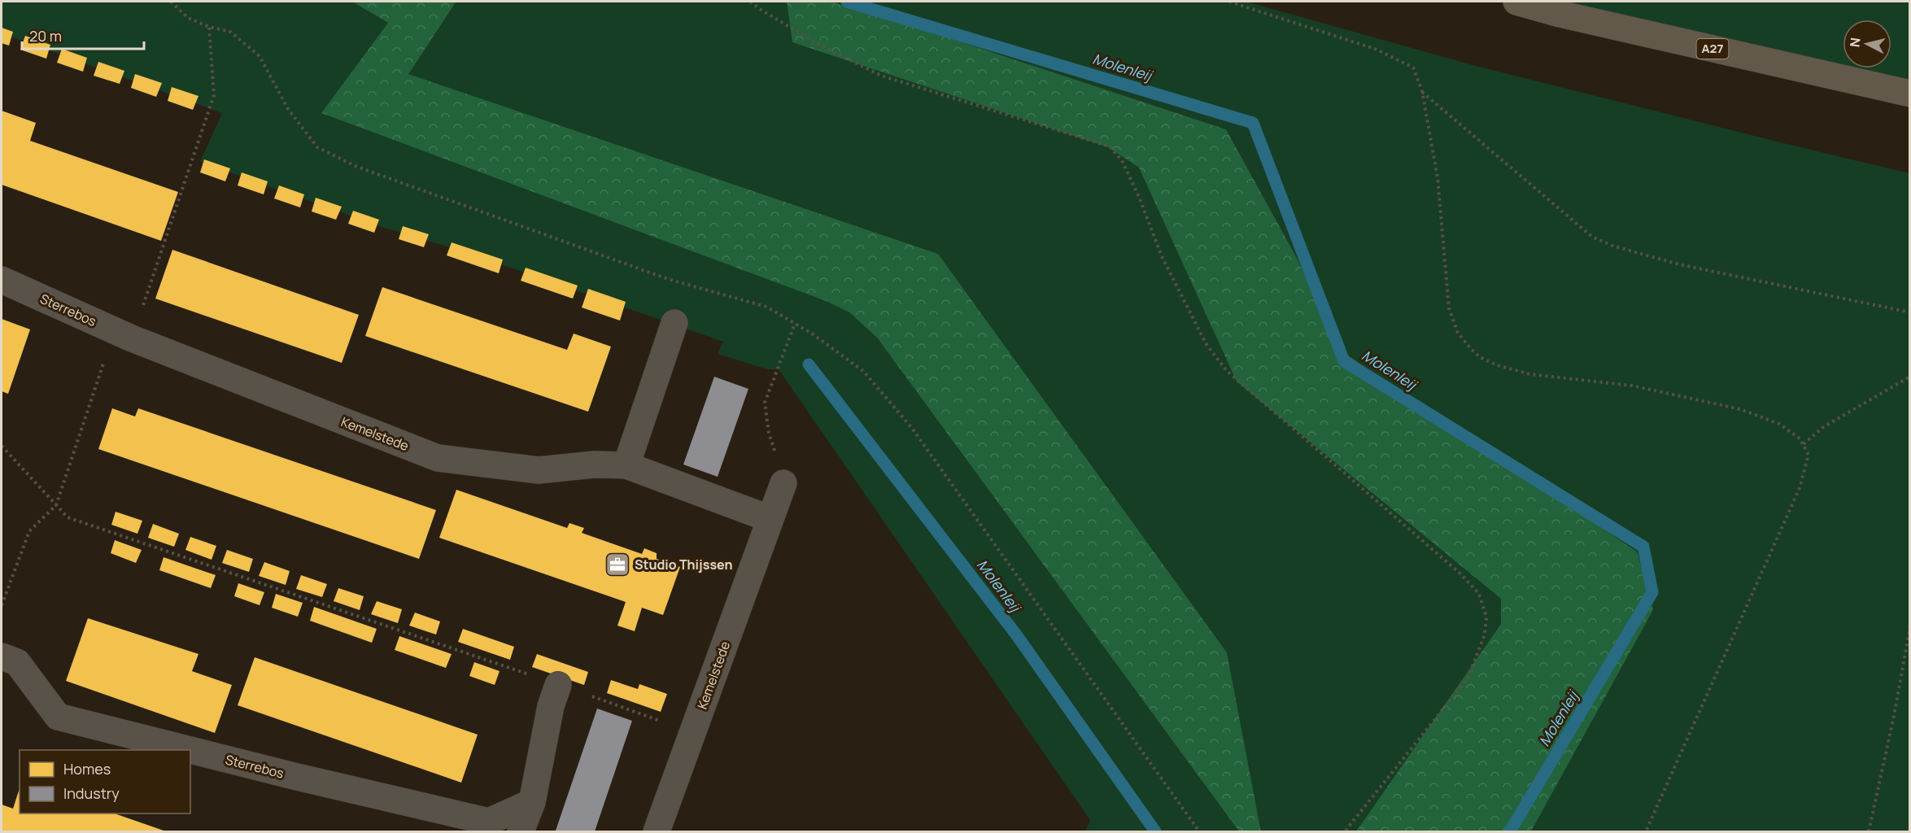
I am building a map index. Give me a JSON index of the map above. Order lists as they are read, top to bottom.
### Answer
{
  "streets": {
    "highway": ["A27"],
    "street": ["Sterrebos", "Kemelstede"]
  },
  "crossings": [
    ["Sterrebos", "Kemelstede"]
  ],
  "water": ["Molenleij"],
  "places": {
    "office": ["Studio Thijssen"]
  },
  "legend": ["Homes", "Industry"],
  "scale_bar": "20 m",
  "north": "left"
}
